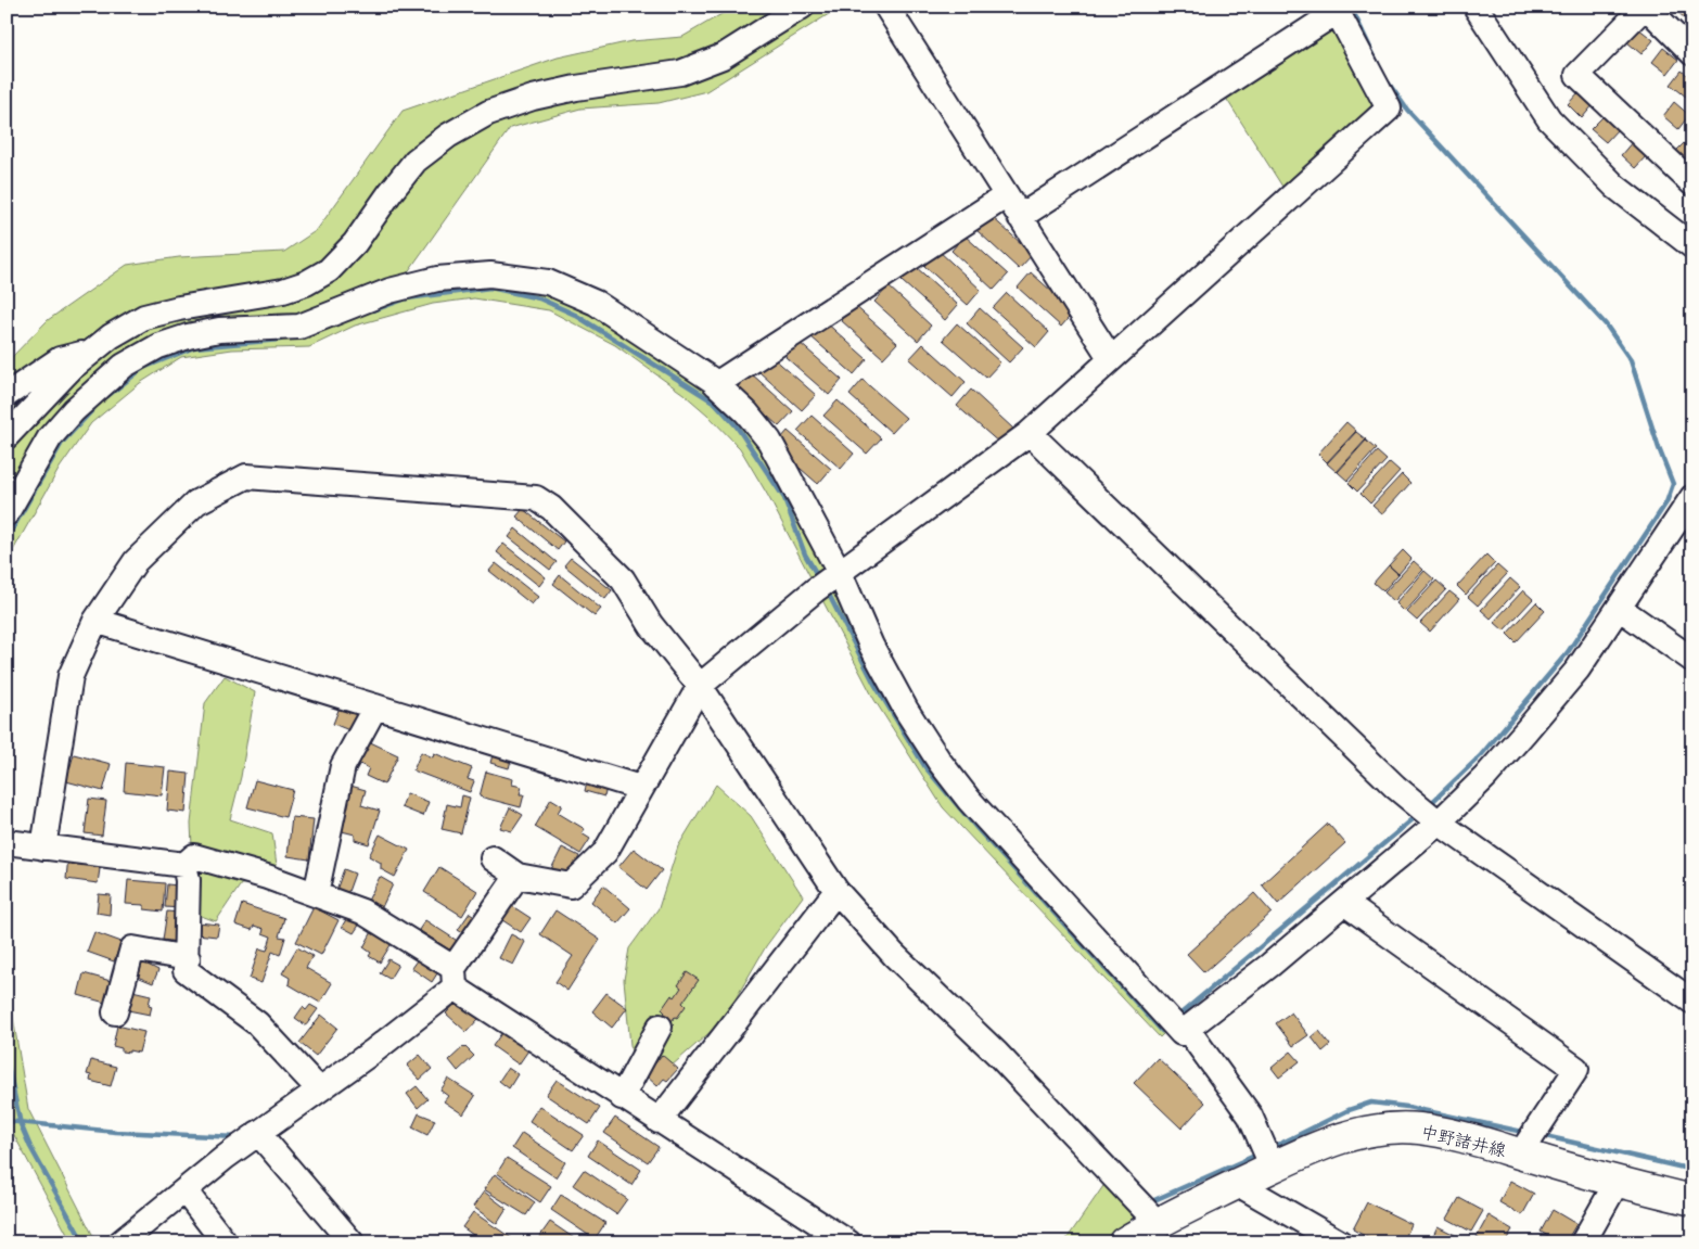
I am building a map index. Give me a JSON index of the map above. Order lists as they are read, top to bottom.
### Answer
{
  "streets": {
    "main road": ["中野諸井線"]
  }
}
